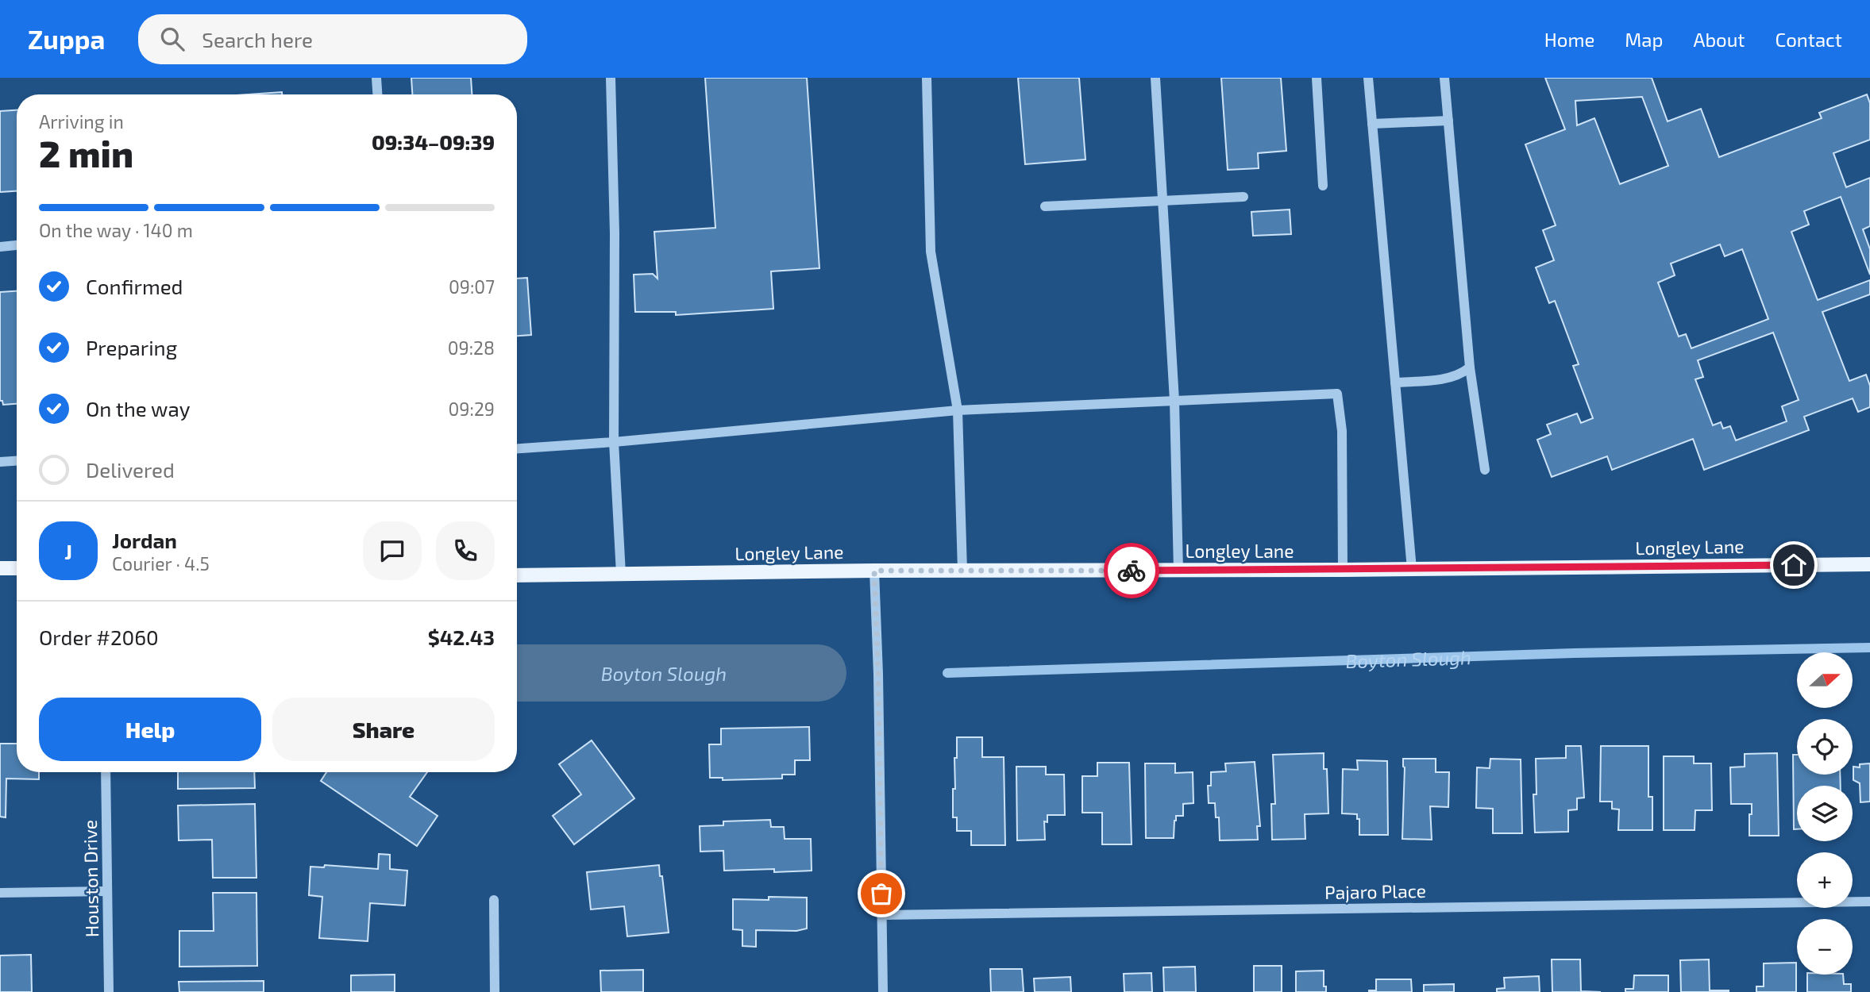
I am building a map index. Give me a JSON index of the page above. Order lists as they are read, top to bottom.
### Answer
{
  "streets": {
    "main road": ["Longley Lane"],
    "street": ["Houston Drive", "Pajaro Place"]
  },
  "water": ["Boyton Slough"],
  "north": "right",
  "page": {
    "header": "Zuppa",
    "search": "Search here",
    "nav": [
      "Home",
      "Map",
      "About",
      "Contact"
    ],
    "heading": ["2 min", "Arriving in", "09:34–09:39"],
    "panel": [
      "Jordan",
      "Courier · 4.5",
      "Order #2060",
      "$42.43"
    ],
    "bar": "On the way · 140 m",
    "list": [
      ["Confirmed", "09:07"],
      ["Preparing", "09:28"],
      ["On the way", "09:29"],
      "Delivered"
    ],
    "round": "J",
    "map_buttons": ["+", "−"],
    "buttons": ["Help", "Share"]
  }
}
